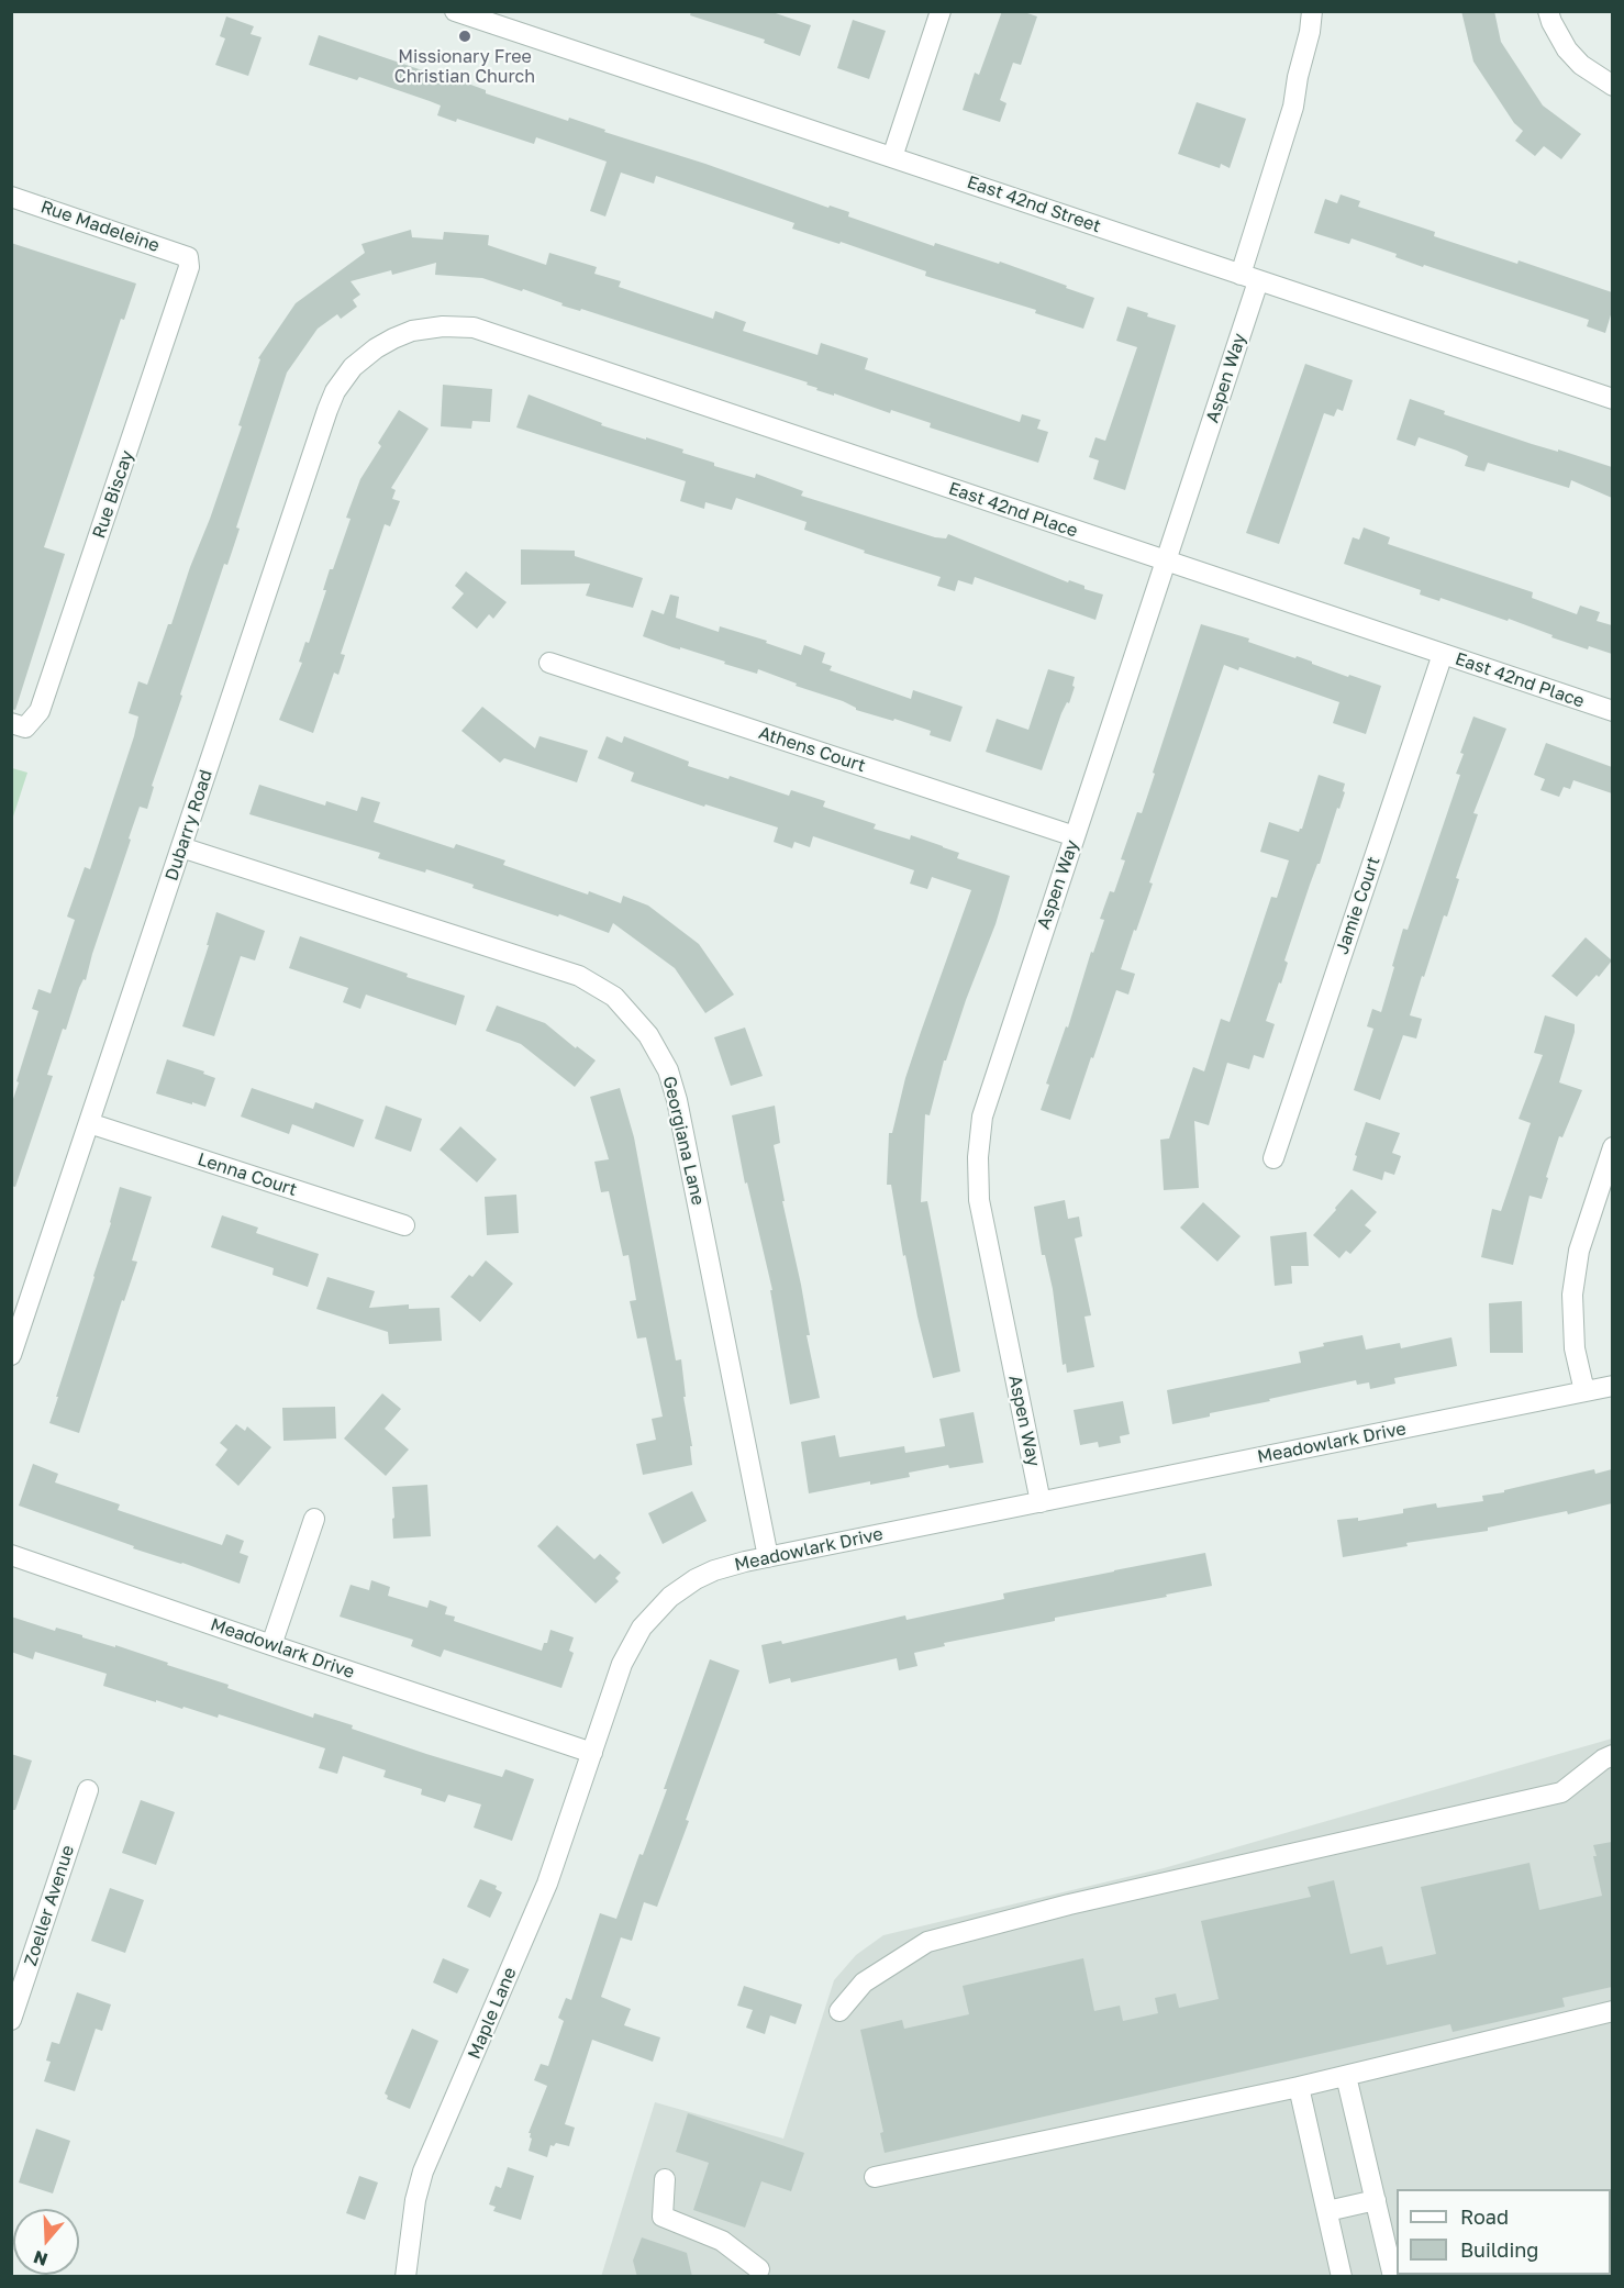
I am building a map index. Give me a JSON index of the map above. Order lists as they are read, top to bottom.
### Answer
{
  "streets": {
    "street": [
      "East 42nd Street",
      "Rue Madeleine",
      "Aspen Way",
      "Rue Biscay",
      "East 42nd Place",
      "Athens Court",
      "Dubarry Road",
      "Jamie Court",
      "Georgiana Lane",
      "Lenna Court",
      "Meadowlark Drive",
      "Zoeller Avenue",
      "Maple Lane"
    ]
  },
  "crossings": [
    ["East 42nd Street", "Aspen Way"],
    ["Rue Madeleine", "Rue Biscay"],
    ["Aspen Way", "East 42nd Place"],
    ["Aspen Way", "Athens Court"],
    ["Aspen Way", "Meadowlark Drive"],
    ["East 42nd Place", "Dubarry Road"],
    ["East 42nd Place", "Jamie Court"],
    ["Dubarry Road", "Georgiana Lane"],
    ["Dubarry Road", "Lenna Court"],
    ["Georgiana Lane", "Meadowlark Drive"],
    ["Meadowlark Drive", "Maple Lane"]
  ],
  "places": ["Missionary Free Christian Church"],
  "legend": ["Road", "Building"],
  "north": "bottom"
}
